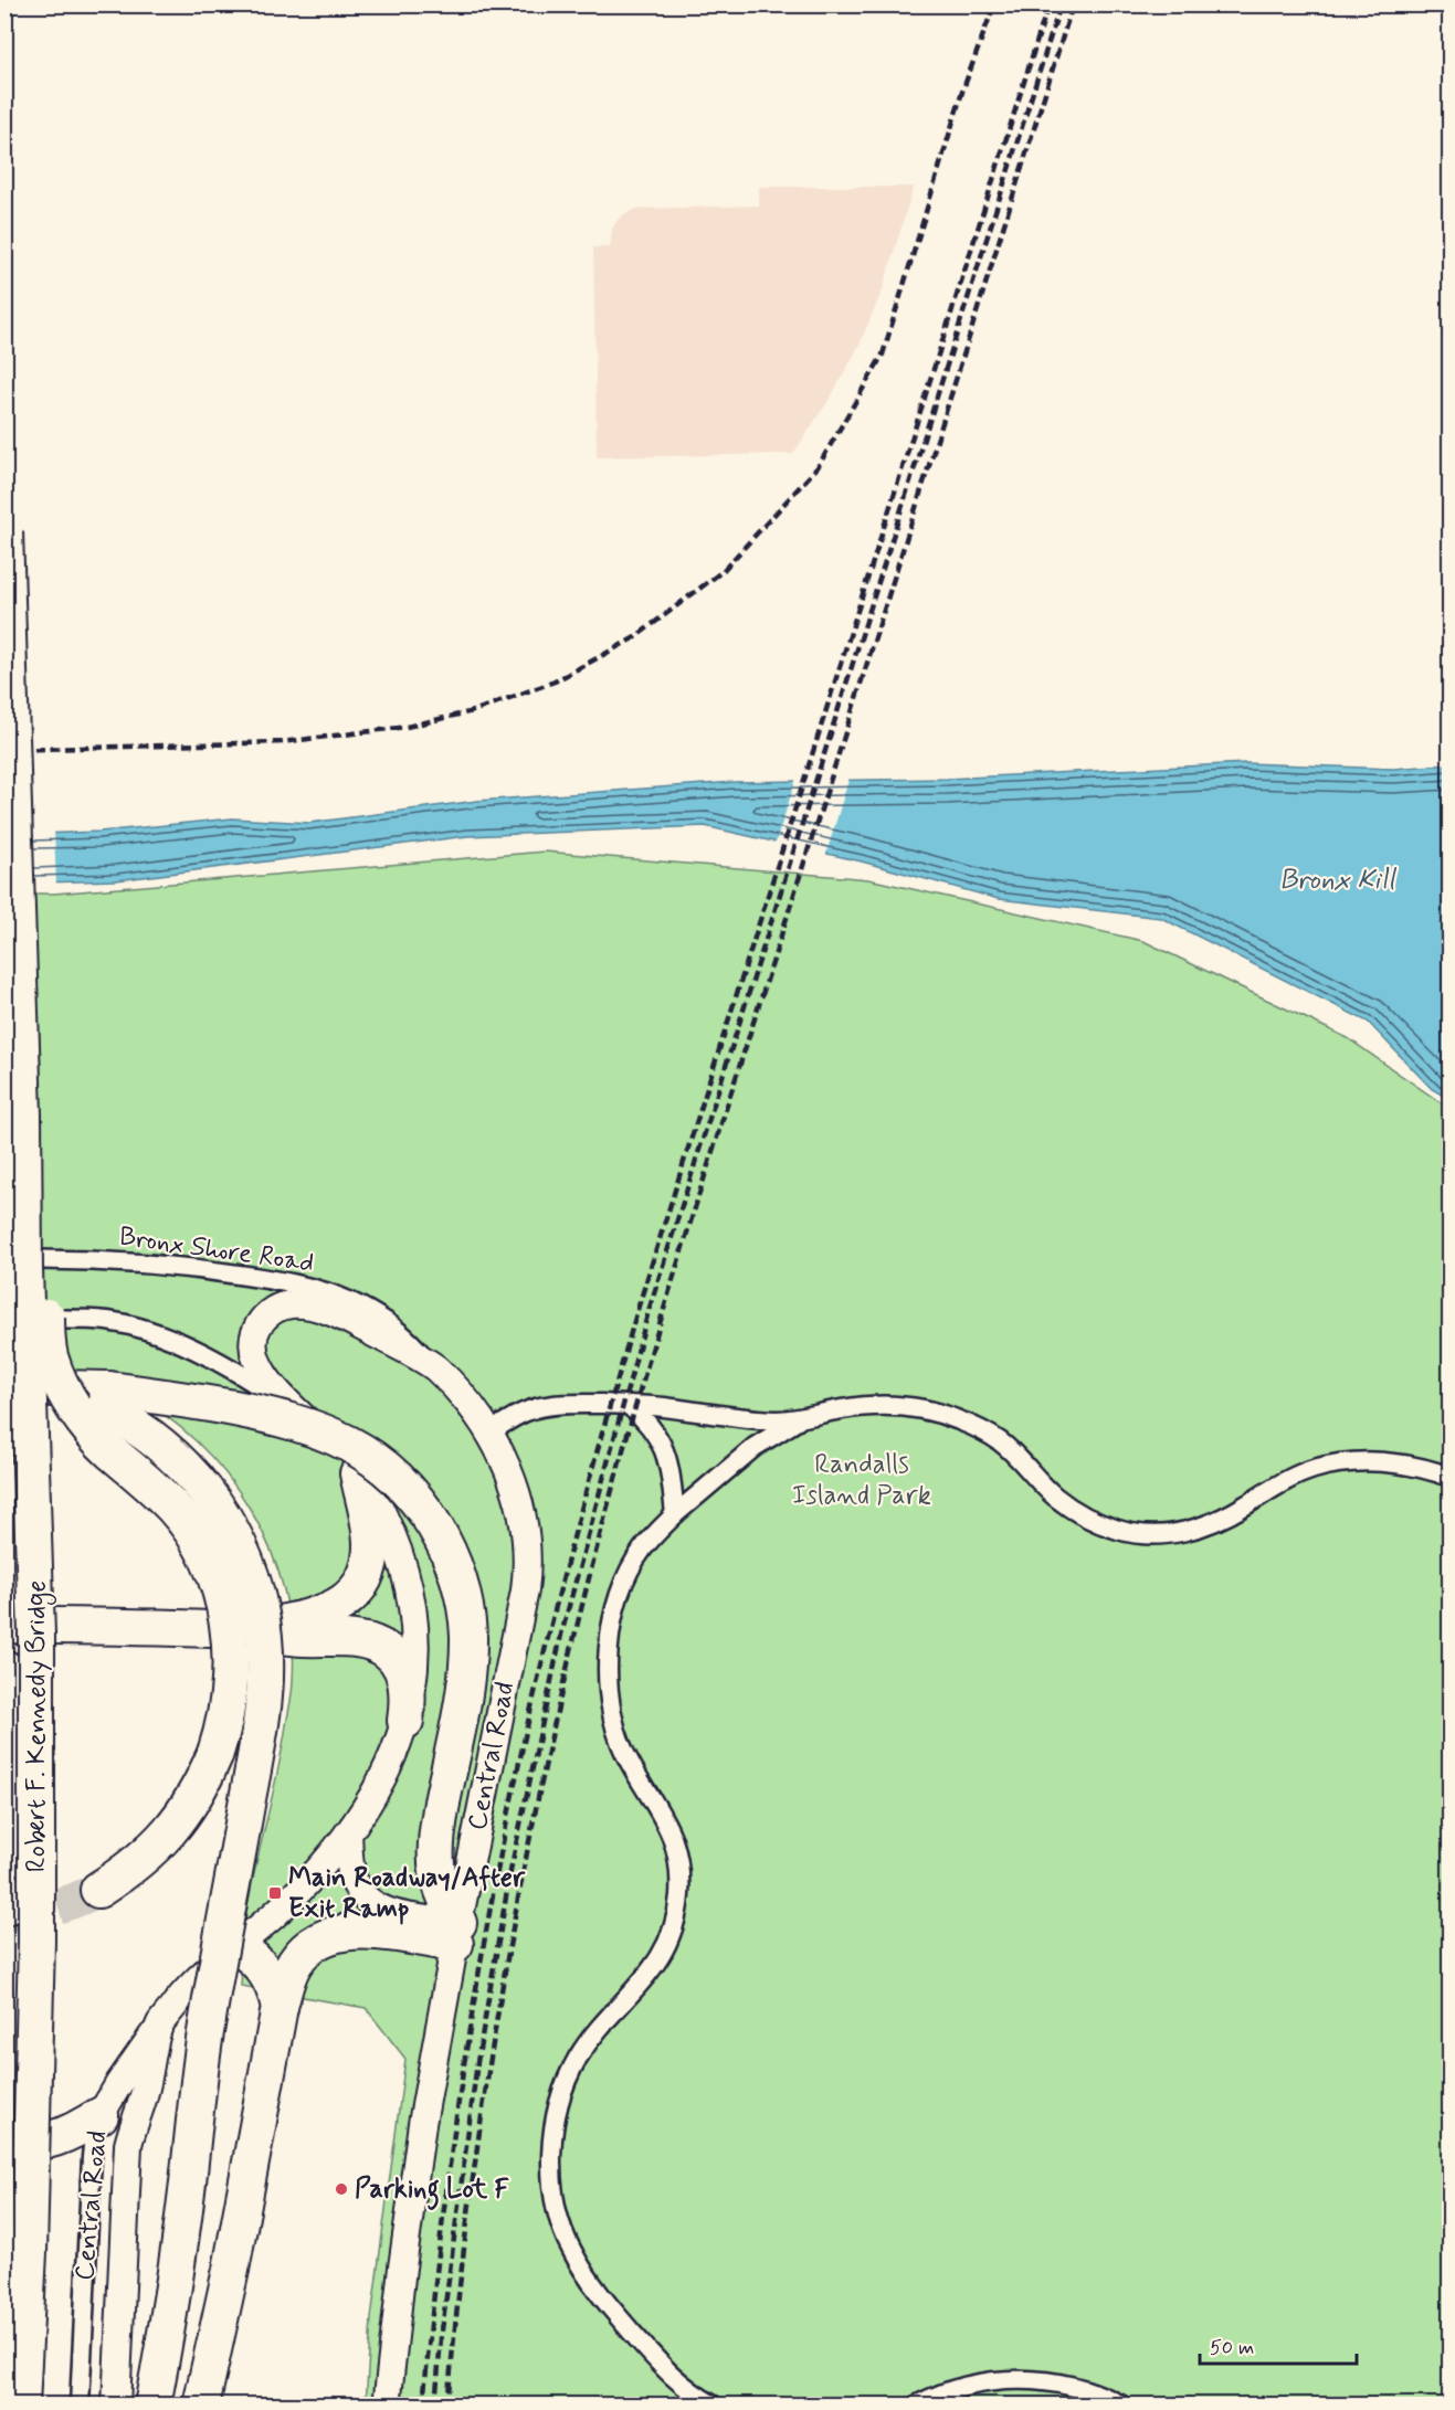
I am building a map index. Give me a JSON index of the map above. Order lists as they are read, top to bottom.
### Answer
{
  "streets": {
    "highway": ["Robert F. Kennedy Bridge"],
    "street": ["Bronx Shore Road", "Central Road"]
  },
  "crossings": [
    ["Bronx Shore Road", "Central Road"]
  ],
  "water": ["Bronx Kill"],
  "parks": ["Randalls Island Park"],
  "places": {
    "transit": ["Main Roadway/After Exit Ramp"],
    "other": ["Parking Lot F"]
  },
  "scale_bar": "50 m"
}
